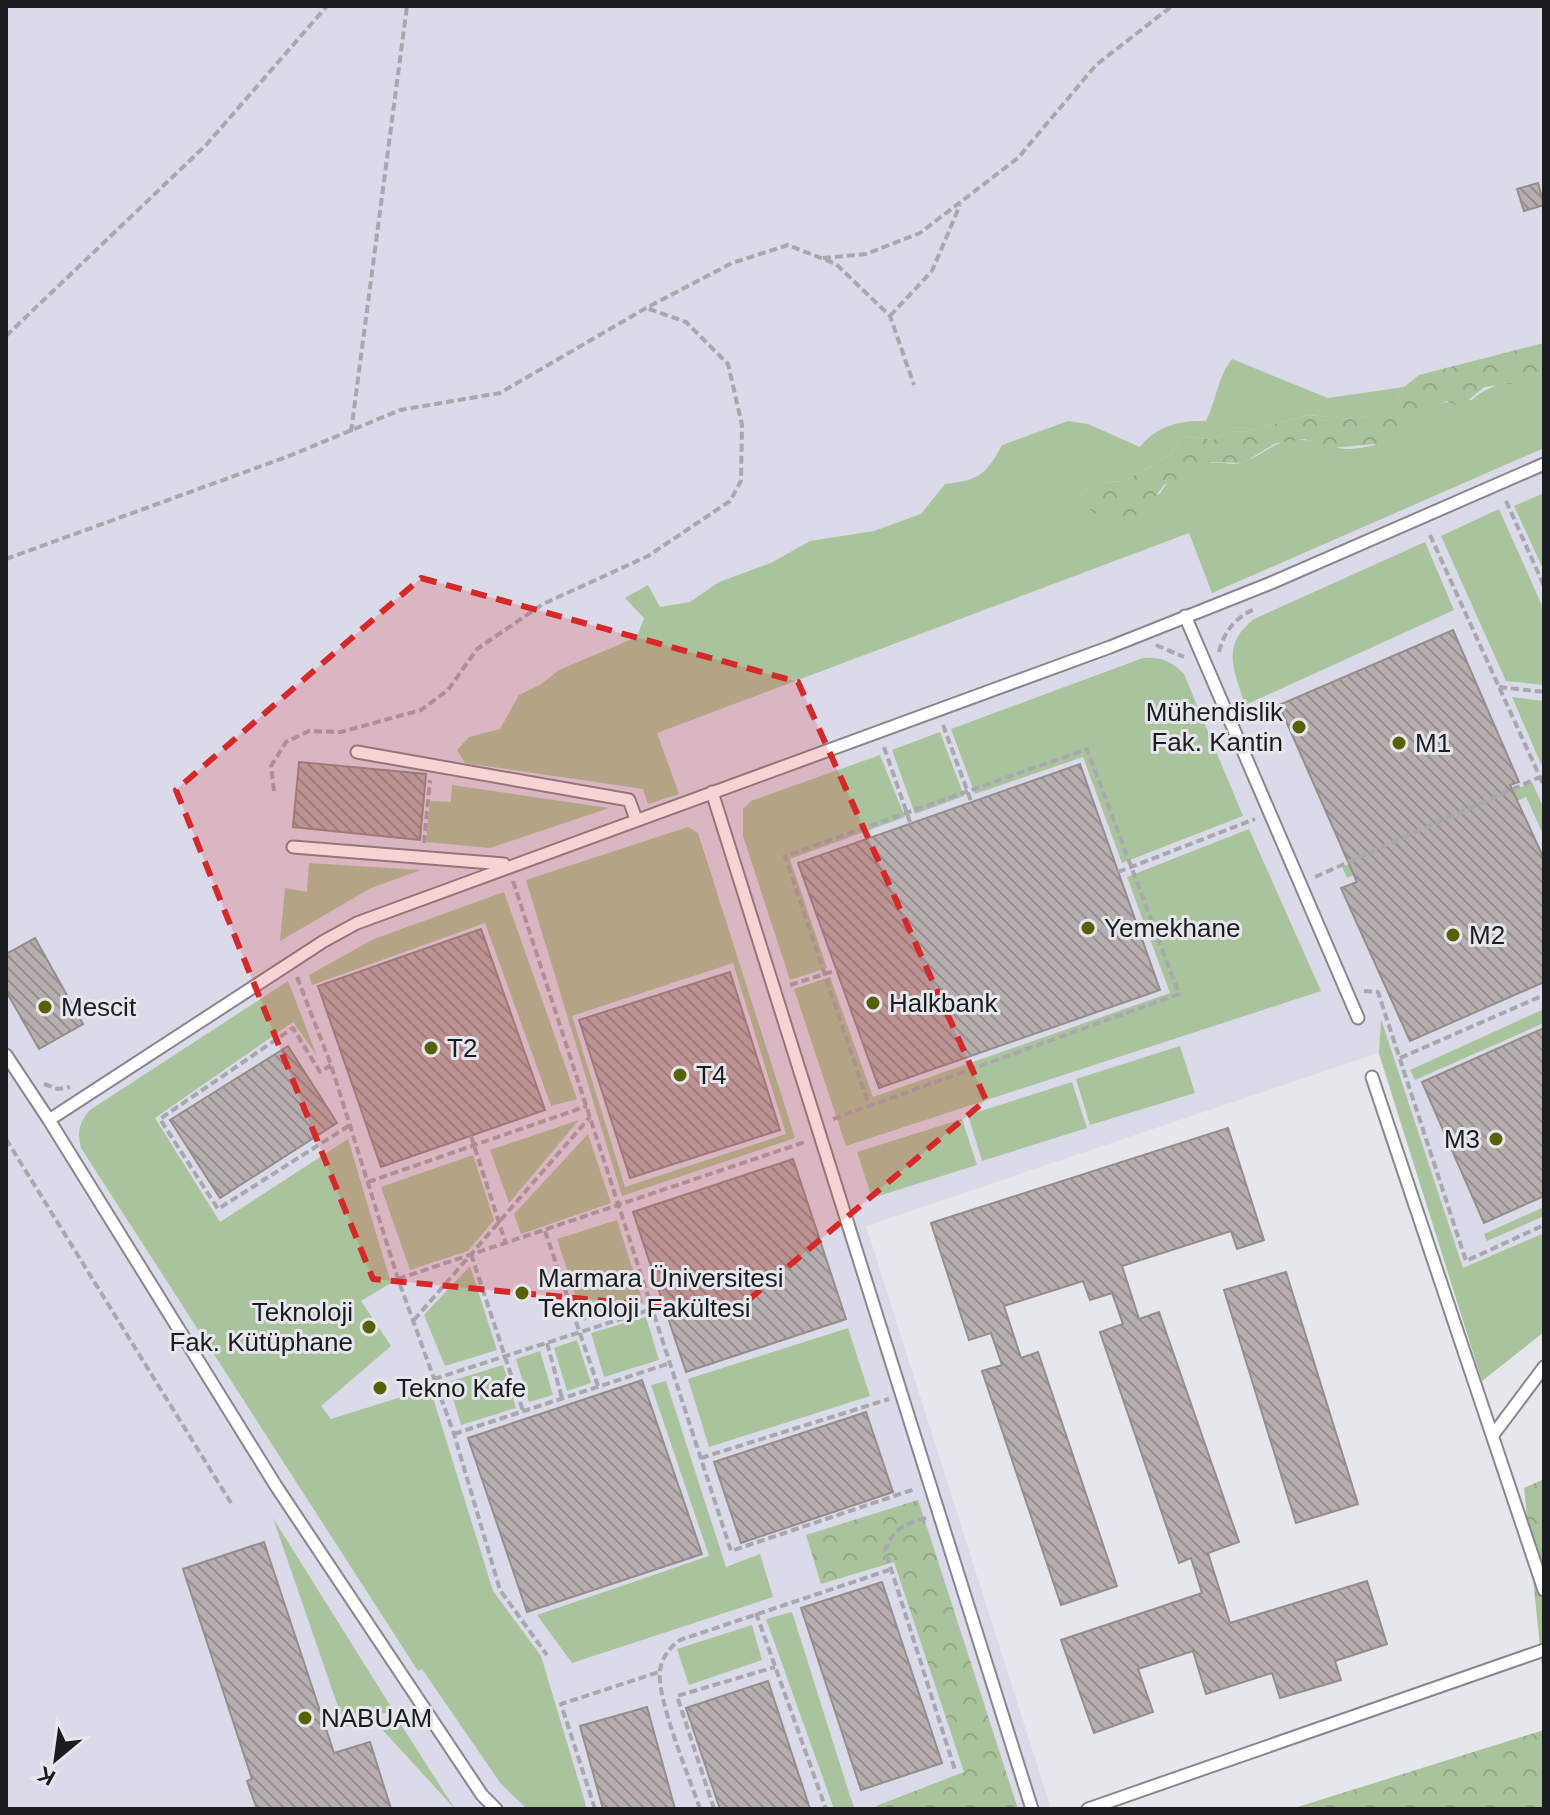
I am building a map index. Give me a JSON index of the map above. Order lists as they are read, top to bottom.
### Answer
{
  "places": [
    "Mühendislik Fak. Kantin",
    "M1",
    "Yemekhane",
    "M2",
    "Halkbank",
    "Mescit",
    "T2",
    "T4",
    "M3",
    "Marmara Üniversitesi Teknoloji Fakültesi",
    "Teknoloji Fak. Kütüphane",
    "Tekno Kafe",
    "NABUAM"
  ],
  "north": "bottom left"
}
